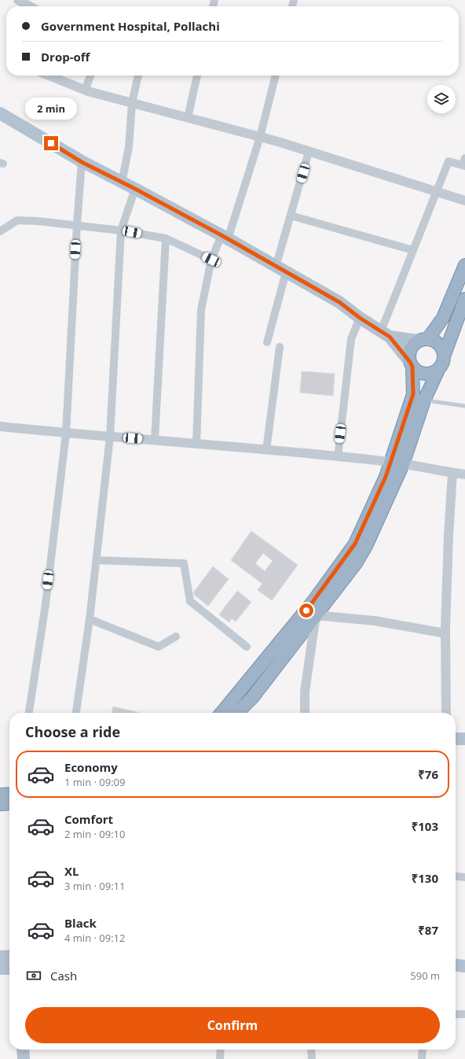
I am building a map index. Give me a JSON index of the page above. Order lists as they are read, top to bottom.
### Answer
{
  "page": {
    "banner": ["Government Hospital, Pollachi", "Drop-off"],
    "bubble": "2 min",
    "heading": "Choose a ride",
    "list": [
      {
        "name": "Economy",
        "note": "1 min · 09:09",
        "value": "₹76"
      },
      {
        "name": "Comfort",
        "note": "2 min · 09:10",
        "value": "₹103"
      },
      {
        "name": "XL",
        "note": "3 min · 09:11",
        "value": "₹130"
      },
      {
        "name": "Black",
        "note": "4 min · 09:12",
        "value": "₹87"
      }
    ],
    "pay": ["Cash", "590 m"],
    "buttons": "Confirm"
  }
}
